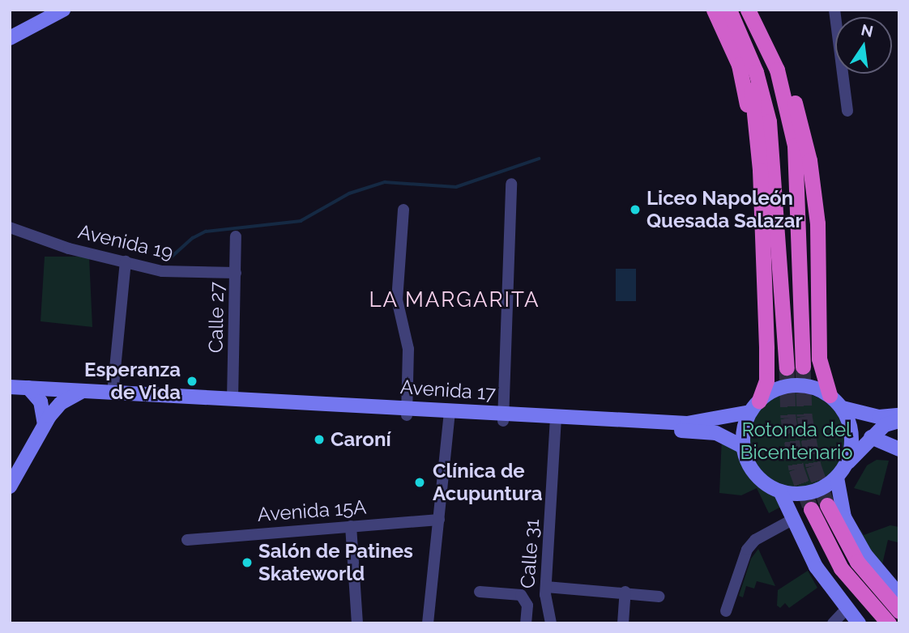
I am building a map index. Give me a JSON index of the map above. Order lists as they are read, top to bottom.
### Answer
{
  "streets": {
    "main road": ["Avenida 17"],
    "street": [
      "Avenida 19",
      "Calle 27",
      "Avenida 15A",
      "Calle 31"
    ]
  },
  "crossings": [
    ["Avenida 19", "Calle 27"],
    ["Calle 27", "Avenida 17"],
    ["Avenida 17", "Calle 31"]
  ],
  "districts": ["LA MARGARITA"],
  "parks": ["Rotonda del Bicentenario"],
  "places": [
    "Liceo Napoleón Quesada Salazar",
    "Esperanza de Vida",
    "Caroní",
    "Clínica de Acupuntura",
    "Salón de Patines Skateworld"
  ],
  "north": "top"
}
